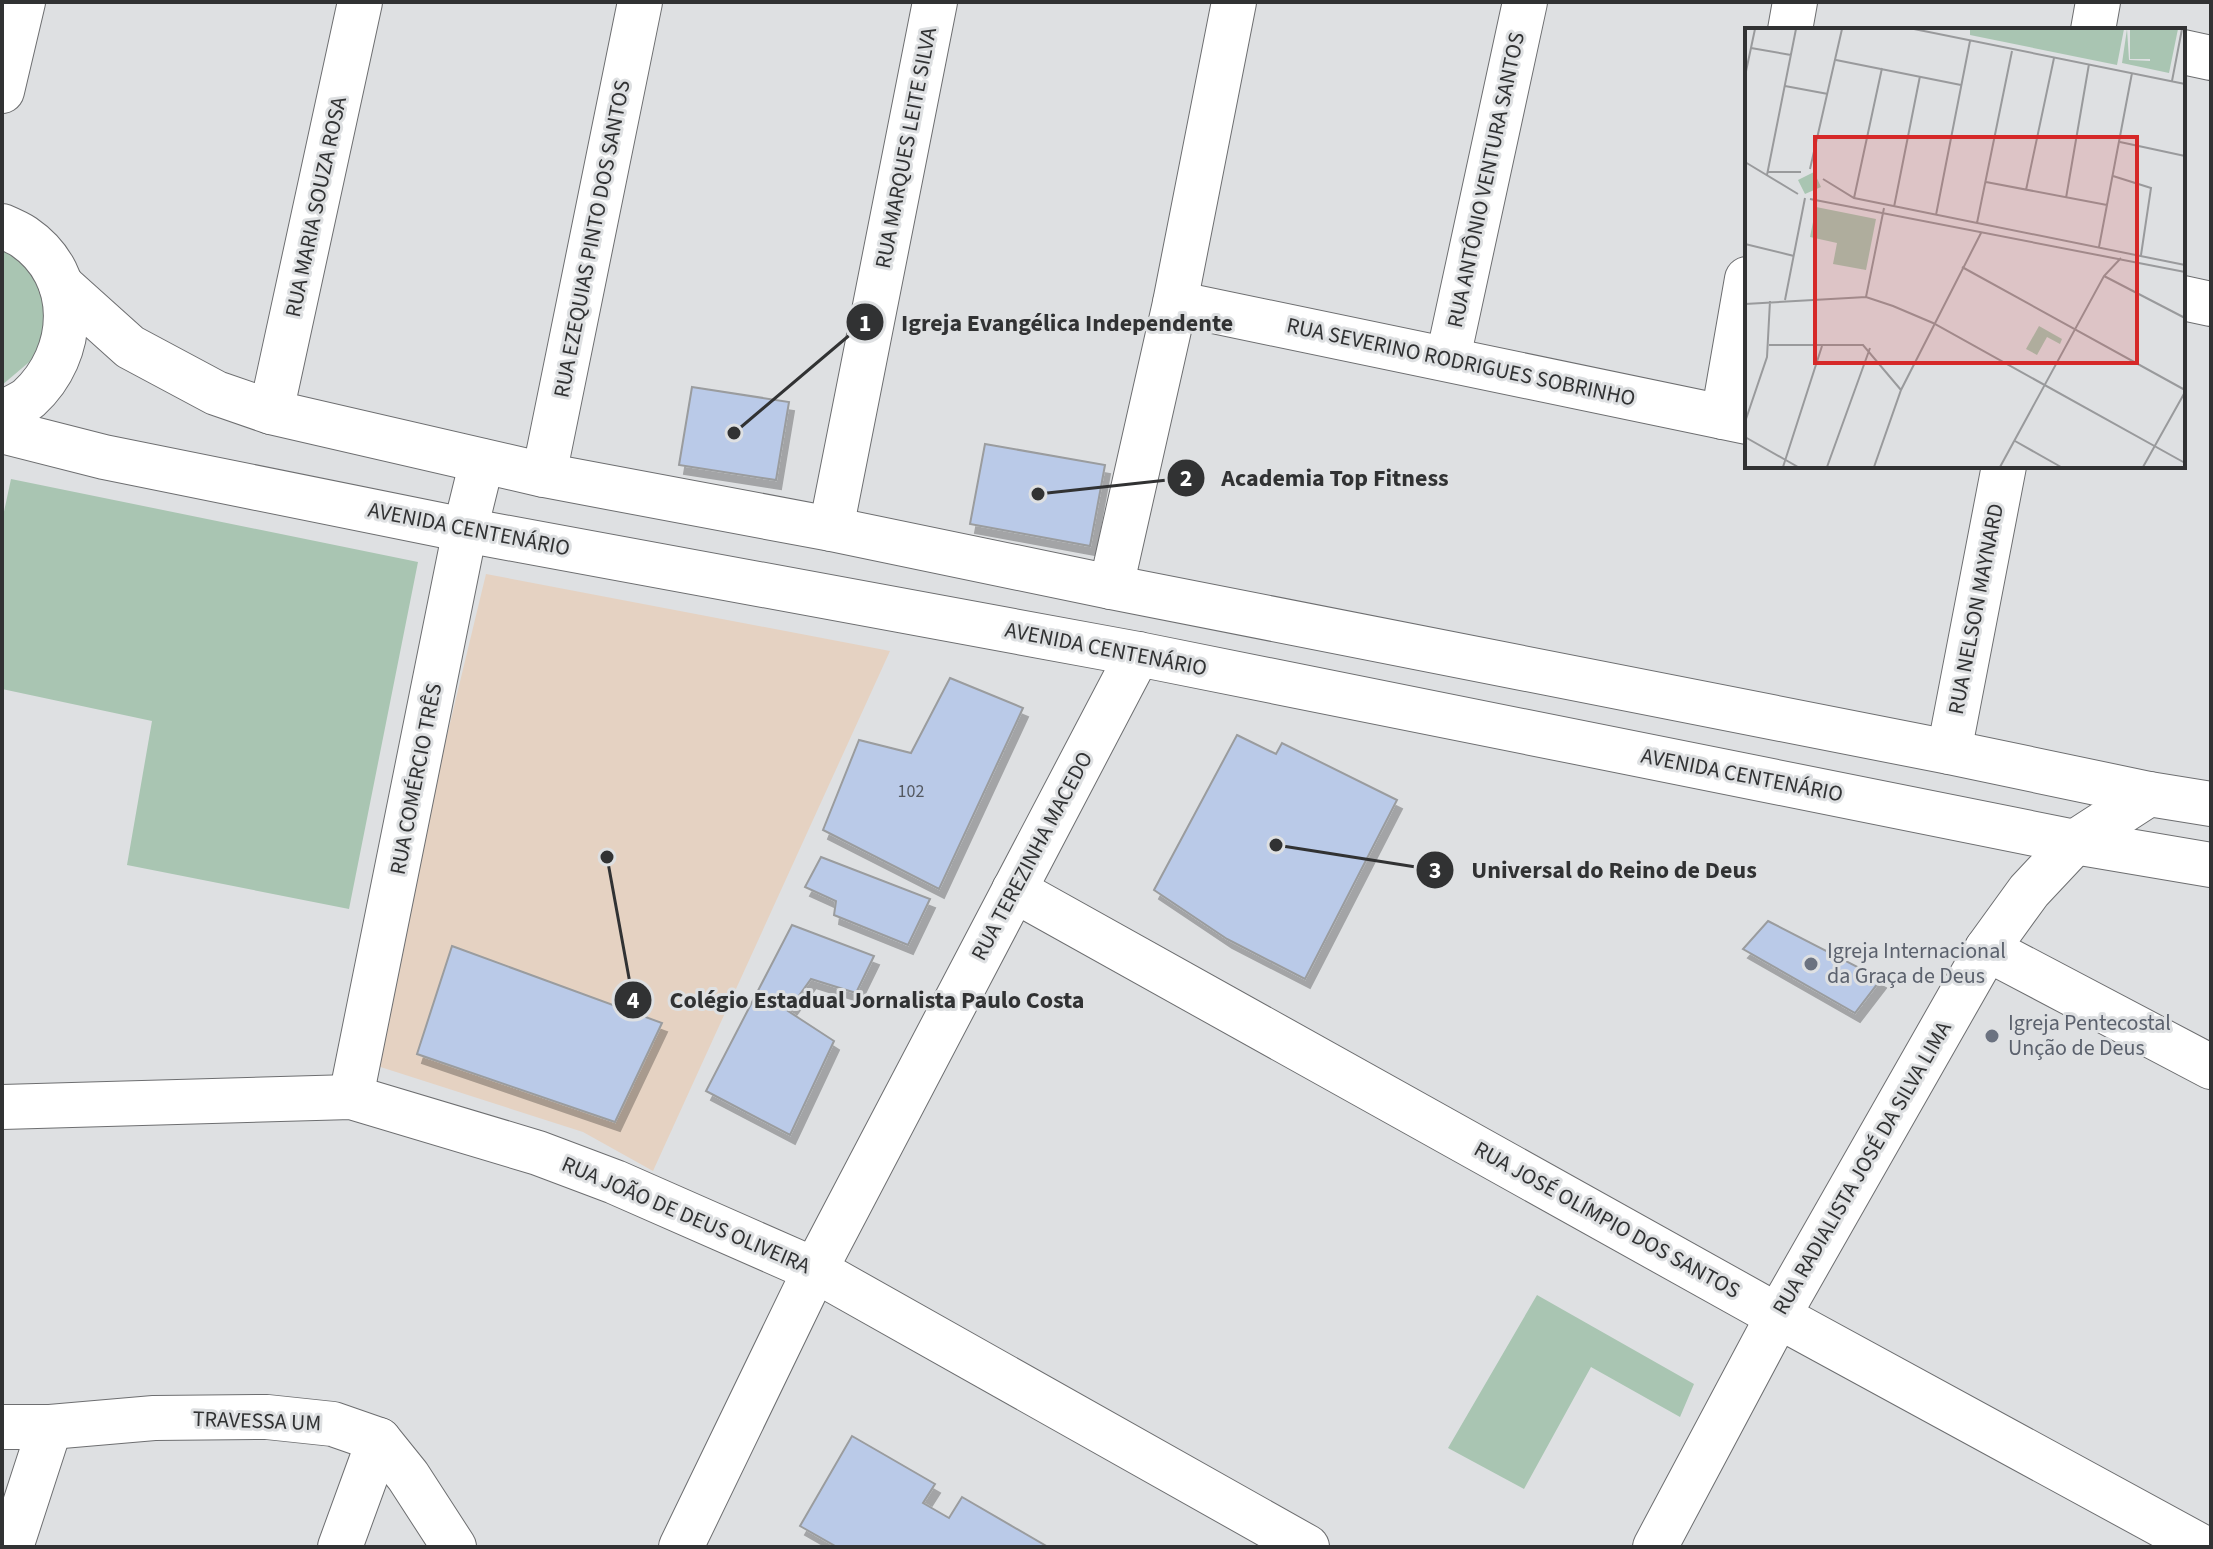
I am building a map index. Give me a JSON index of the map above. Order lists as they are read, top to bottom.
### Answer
{
  "streets": {
    "street": [
      "RUA MARQUES LEITE SILVA",
      "RUA ANTÔNIO VENTURA SANTOS",
      "RUA MARIA SOUZA ROSA",
      "RUA EZEQUIAS PINTO DOS SANTOS",
      "RUA SEVERINO RODRIGUES SOBRINHO",
      "AVENIDA CENTENÁRIO",
      "RUA NELSON MAYNARD",
      "RUA COMÉRCIO TRÊS",
      "RUA TEREZINHA MACEDO",
      "RUA RADIALISTA JOSÉ DA SILVA LIMA",
      "RUA JOÃO DE DEUS OLIVEIRA",
      "RUA JOSÉ OLÍMPIO DOS SANTOS",
      "TRAVESSA UM"
    ]
  },
  "crossings": [
    ["RUA MARQUES LEITE SILVA", "AVENIDA CENTENÁRIO"],
    ["RUA ANTÔNIO VENTURA SANTOS", "RUA SEVERINO RODRIGUES SOBRINHO"],
    ["AVENIDA CENTENÁRIO", "RUA COMÉRCIO TRÊS"],
    ["AVENIDA CENTENÁRIO", "RUA TEREZINHA MACEDO"],
    ["AVENIDA CENTENÁRIO", "RUA RADIALISTA JOSÉ DA SILVA LIMA"],
    ["RUA COMÉRCIO TRÊS", "RUA JOÃO DE DEUS OLIVEIRA"],
    ["RUA TEREZINHA MACEDO", "RUA JOÃO DE DEUS OLIVEIRA"],
    ["RUA TEREZINHA MACEDO", "RUA JOSÉ OLÍMPIO DOS SANTOS"],
    ["RUA RADIALISTA JOSÉ DA SILVA LIMA", "RUA JOSÉ OLÍMPIO DOS SANTOS"]
  ],
  "places": [
    "Igreja Evangélica Independente",
    "Academia Top Fitness",
    "Universal do Reino de Deus",
    "Colégio Estadual Jornalista Paulo Costa",
    "Igreja Internacional da Graça de Deus",
    "Igreja Pentecostal Unção de Deus"
  ],
  "house_numbers": ["102"]
}
